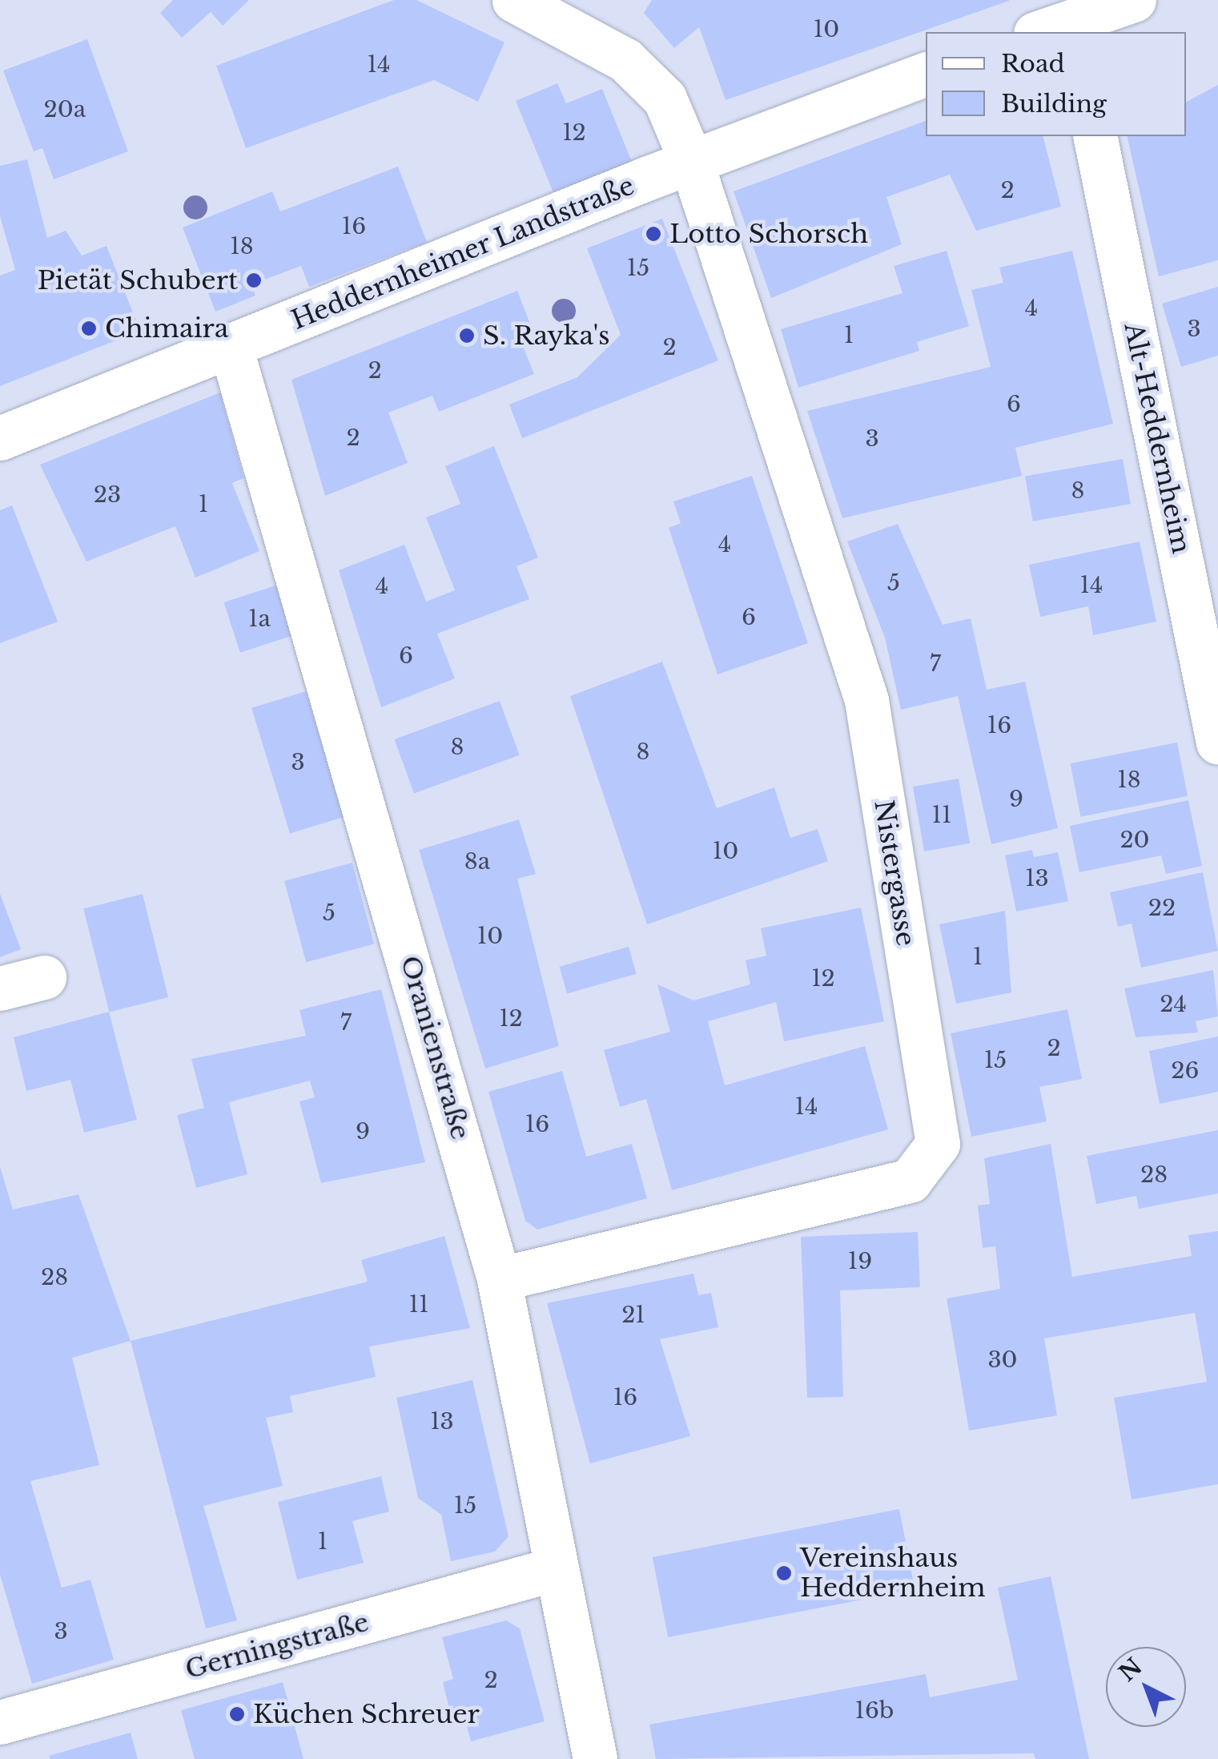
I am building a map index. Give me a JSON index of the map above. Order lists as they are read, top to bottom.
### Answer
{
  "streets": {
    "street": [
      "Heddernheimer Landstraße",
      "Alt-Heddernheim",
      "Nistergasse",
      "Oranienstraße",
      "Gerningstraße"
    ]
  },
  "crossings": [
    ["Heddernheimer Landstraße", "Nistergasse"],
    ["Heddernheimer Landstraße", "Oranienstraße"],
    ["Nistergasse", "Oranienstraße"],
    ["Oranienstraße", "Gerningstraße"]
  ],
  "places": [
    "Lotto Schorsch",
    "Pietät Schubert",
    "Chimaira",
    "S. Rayka's",
    "Vereinshaus Heddernheim",
    "Küchen Schreuer"
  ],
  "house_numbers": [
    "10",
    "14",
    "20a",
    "12",
    "2",
    "16",
    "18",
    "15",
    "4",
    "3",
    "1",
    "2",
    "2",
    "6",
    "2",
    "3",
    "8",
    "23",
    "1",
    "4",
    "5",
    "14",
    "4",
    "6",
    "1a",
    "6",
    "7",
    "16",
    "8",
    "8",
    "3",
    "18",
    "9",
    "11",
    "20",
    "10",
    "8a",
    "13",
    "22",
    "5",
    "10",
    "1",
    "12",
    "24",
    "12",
    "7",
    "2",
    "15",
    "26",
    "14",
    "16",
    "9",
    "28",
    "19",
    "28",
    "11",
    "21",
    "30",
    "16",
    "13",
    "15",
    "1",
    "3",
    "2",
    "16b"
  ],
  "legend": ["Road", "Building"],
  "north": "top left"
}
